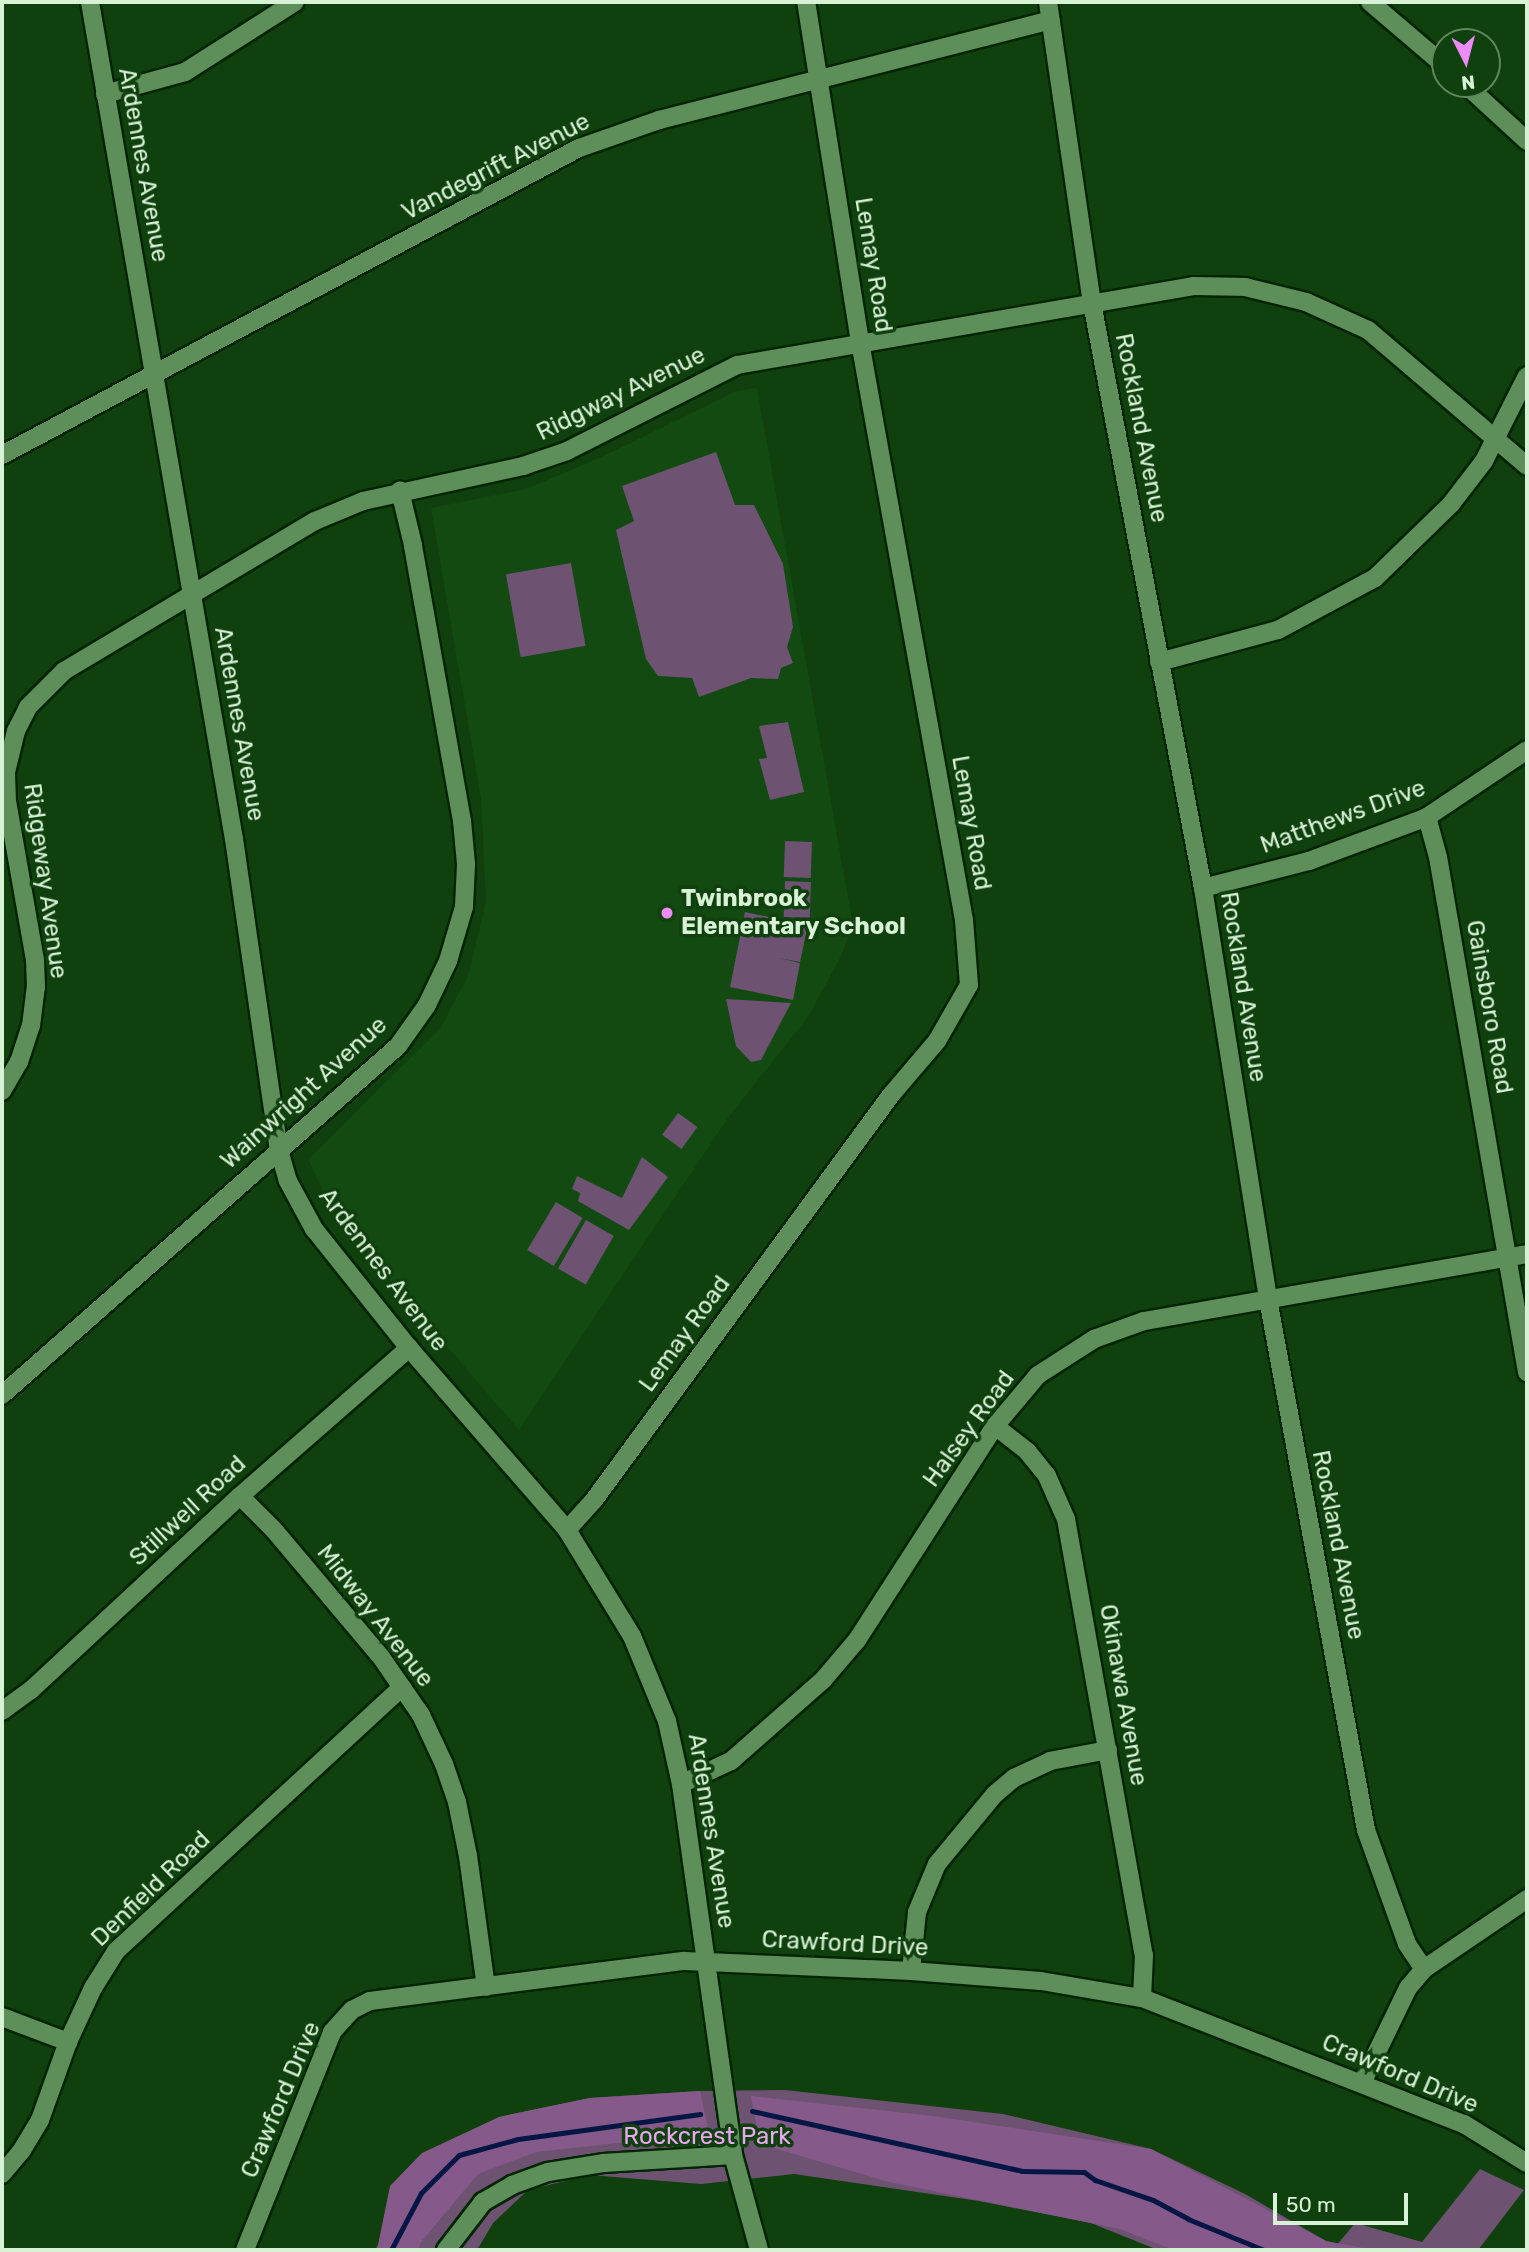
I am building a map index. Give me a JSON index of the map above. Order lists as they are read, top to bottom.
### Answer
{
  "streets": {
    "street": [
      "Ardennes Avenue",
      "Vandegrift Avenue",
      "Lemay Road",
      "Ridgway Avenue",
      "Rockland Avenue",
      "Matthews Drive",
      "Ridgeway Avenue",
      "Gainsboro Road",
      "Wainwright Avenue",
      "Halsey Road",
      "Stillwell Road",
      "Midway Avenue",
      "Okinawa Avenue",
      "Denfield Road",
      "Crawford Drive"
    ]
  },
  "crossings": [
    ["Ardennes Avenue", "Vandegrift Avenue"],
    ["Ardennes Avenue", "Lemay Road"],
    ["Ardennes Avenue", "Ridgway Avenue"],
    ["Ardennes Avenue", "Ridgeway Avenue"],
    ["Ardennes Avenue", "Wainwright Avenue"],
    ["Ardennes Avenue", "Halsey Road"],
    ["Ardennes Avenue", "Stillwell Road"],
    ["Ardennes Avenue", "Crawford Drive"],
    ["Vandegrift Avenue", "Lemay Road"],
    ["Vandegrift Avenue", "Rockland Avenue"],
    ["Lemay Road", "Ridgway Avenue"],
    ["Ridgway Avenue", "Rockland Avenue"],
    ["Ridgway Avenue", "Ridgeway Avenue"],
    ["Ridgway Avenue", "Wainwright Avenue"],
    ["Rockland Avenue", "Matthews Drive"],
    ["Rockland Avenue", "Halsey Road"],
    ["Matthews Drive", "Gainsboro Road"],
    ["Gainsboro Road", "Halsey Road"],
    ["Halsey Road", "Okinawa Avenue"],
    ["Stillwell Road", "Midway Avenue"],
    ["Midway Avenue", "Denfield Road"],
    ["Midway Avenue", "Crawford Drive"],
    ["Okinawa Avenue", "Crawford Drive"]
  ],
  "parks": ["Rockcrest Park"],
  "places": ["Twinbrook Elementary School"],
  "scale_bar": "50 m",
  "north": "bottom"
}
